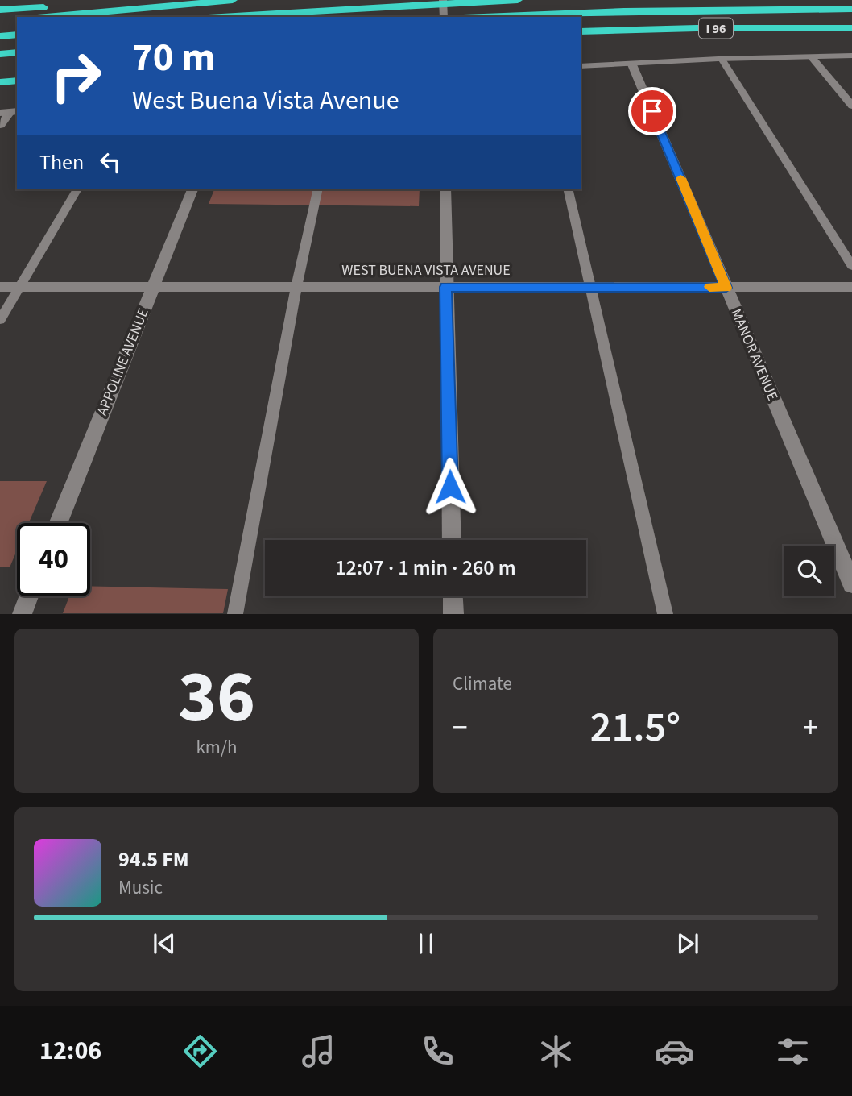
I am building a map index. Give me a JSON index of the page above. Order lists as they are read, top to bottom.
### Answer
{
  "streets": {
    "highway": ["I 96"],
    "street": ["WEST BUENA VISTA AVENUE", "MANOR AVENUE", "APPOLINE AVENUE"]
  },
  "crossings": [
    ["WEST BUENA VISTA AVENUE", "MANOR AVENUE"],
    ["WEST BUENA VISTA AVENUE", "APPOLINE AVENUE"]
  ],
  "page": {
    "turn": ["70 m", "West Buena Vista Avenue"],
    "then": "Then",
    "limit": "40",
    "trip": "12:07 · 1 min · 260 m",
    "tile": [
      ["36", "km/h"],
      "Climate"
    ],
    "heat": ["−", "21.5°", "+"],
    "song": ["94.5 FM", "Music"],
    "tabs": "12:06"
  }
}
